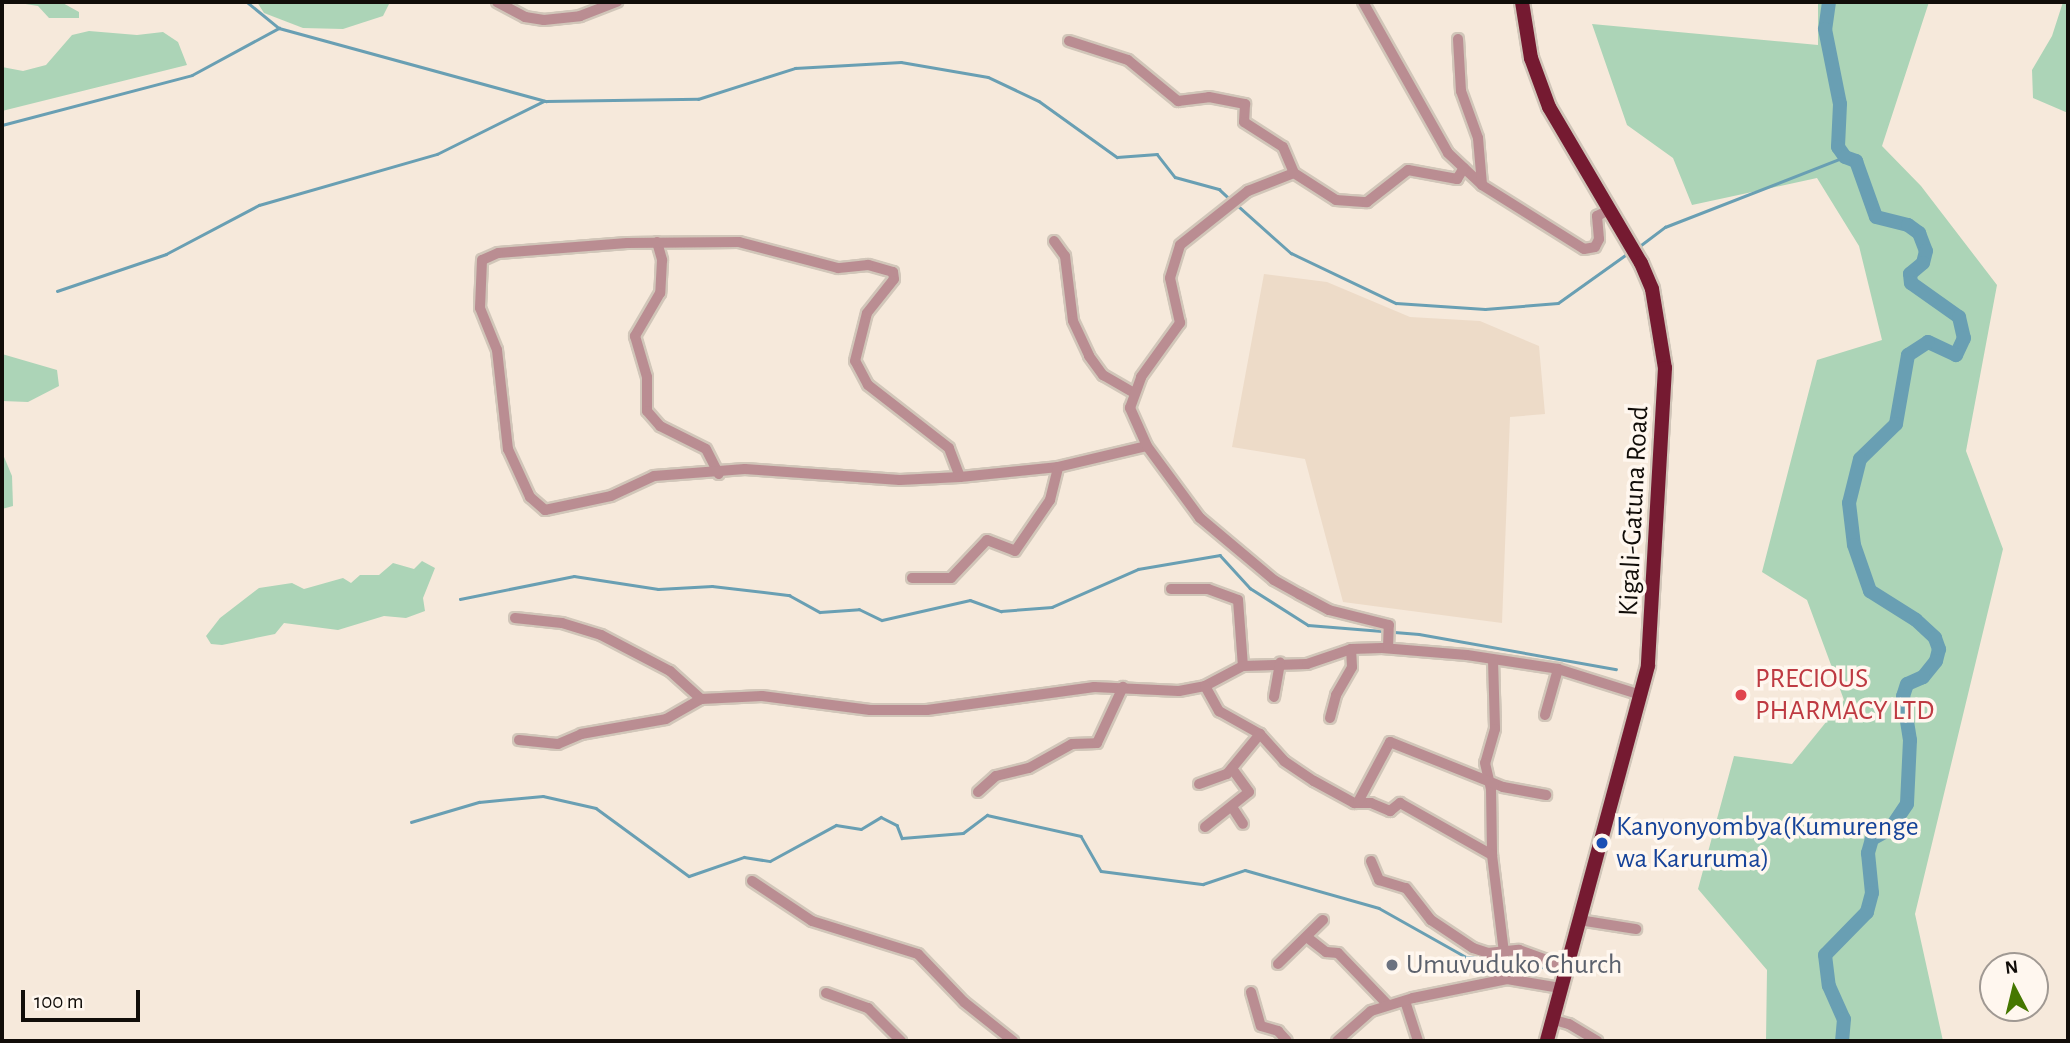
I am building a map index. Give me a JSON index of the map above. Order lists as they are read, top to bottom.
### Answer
{
  "streets": {
    "highway": ["Kigali-Gatuna Road"]
  },
  "places": ["PRECIOUS PHARMACY LTD", "Kanyonyombya(Kumurenge wa Karuruma)", "Umuvuduko Church"],
  "scale_bar": "100 m",
  "north": "top"
}
